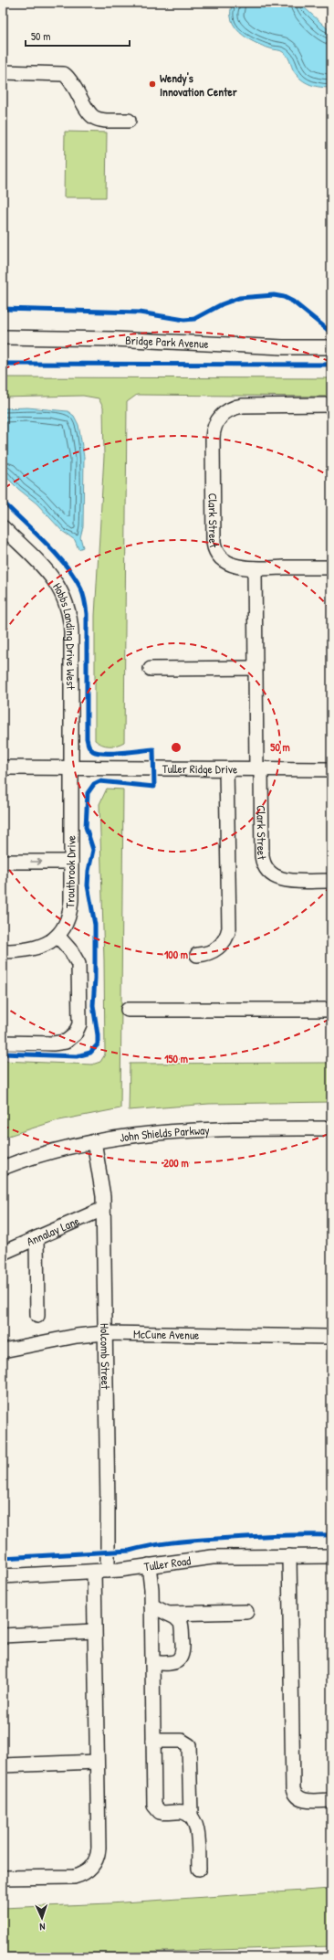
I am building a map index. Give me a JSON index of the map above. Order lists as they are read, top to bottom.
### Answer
{
  "streets": {
    "street": [
      "Bridge Park Avenue",
      "Clark Street",
      "Hobbs Landing Drive West",
      "Tuller Ridge Drive",
      "Troutbrook Drive",
      "John Shields Parkway",
      "Annalay Lane",
      "McCune Avenue",
      "Holcomb Street",
      "Tuller Road"
    ]
  },
  "crossings": [
    ["Clark Street", "Tuller Ridge Drive"],
    ["Hobbs Landing Drive West", "Tuller Ridge Drive"],
    ["Hobbs Landing Drive West", "Troutbrook Drive"],
    ["Tuller Ridge Drive", "Troutbrook Drive"],
    ["John Shields Parkway", "Holcomb Street"],
    ["Annalay Lane", "Holcomb Street"],
    ["McCune Avenue", "Holcomb Street"],
    ["Holcomb Street", "Tuller Road"]
  ],
  "places": ["Wendy's Innovation Center"],
  "scale_bar": "50 m",
  "north": "bottom",
  "rings": [
    "50 m",
    "100 m",
    "150 m",
    "200 m"
  ]
}
